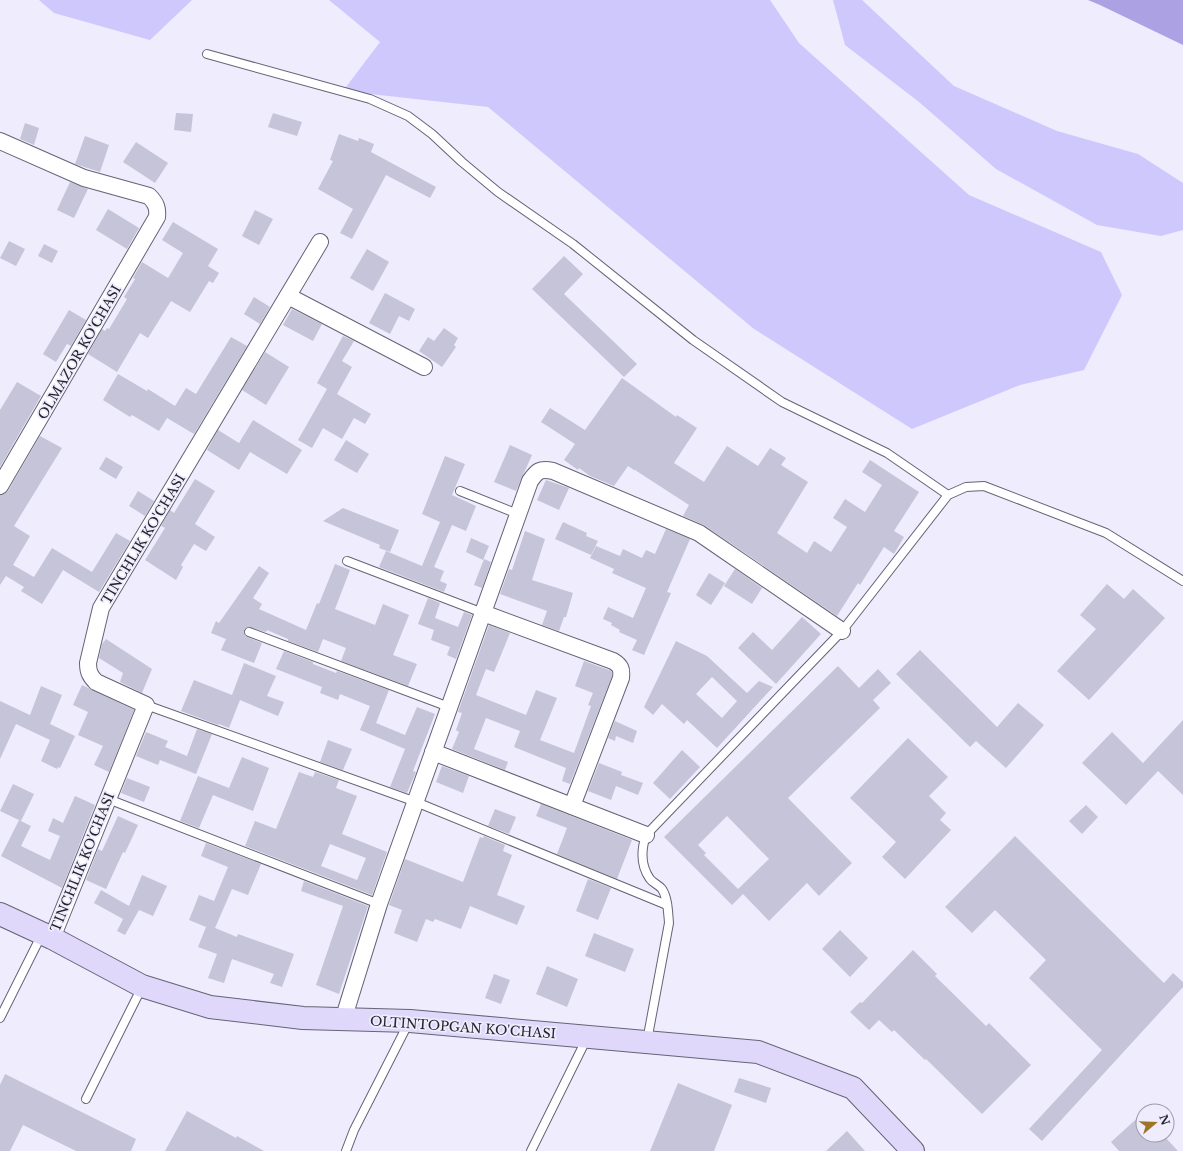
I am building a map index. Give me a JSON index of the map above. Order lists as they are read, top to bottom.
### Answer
{
  "streets": {
    "street": ["OLMAZOR KO'CHASI", "TINCHLIK KO'CHASI", "OLTINTOPGAN KO'CHASI"]
  },
  "crossings": [
    ["TINCHLIK KO'CHASI", "OLTINTOPGAN KO'CHASI"]
  ],
  "north": "right"
}
